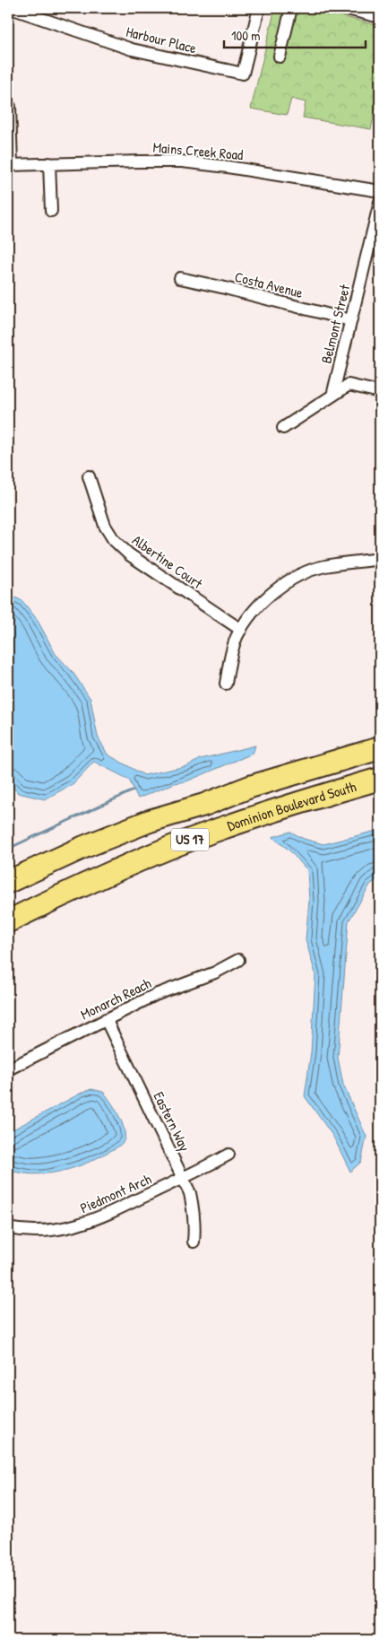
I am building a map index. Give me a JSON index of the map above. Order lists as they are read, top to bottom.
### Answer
{
  "streets": {
    "highway": ["Dominion Boulevard South", "US 17"],
    "street": [
      "Harbour Place",
      "Mains Creek Road",
      "Costa Avenue",
      "Belmont Street",
      "Albertine Court",
      "Monarch Reach",
      "Eastern Way",
      "Piedmont Arch"
    ]
  },
  "crossings": [
    ["Costa Avenue", "Belmont Street"],
    ["Monarch Reach", "Eastern Way"],
    ["Eastern Way", "Piedmont Arch"]
  ],
  "scale_bar": "100 m"
}
